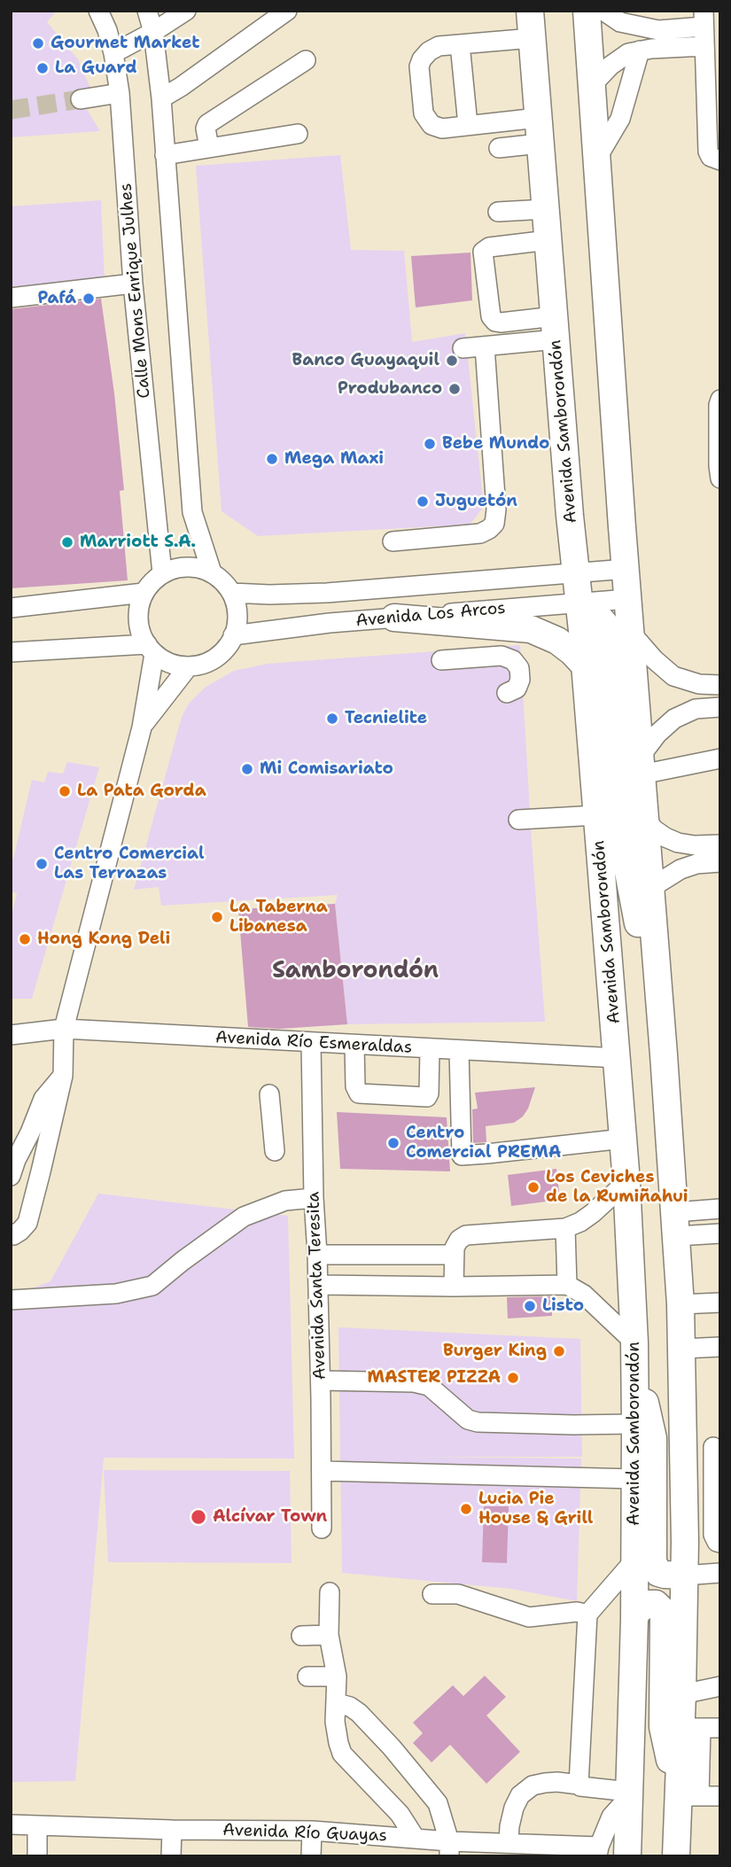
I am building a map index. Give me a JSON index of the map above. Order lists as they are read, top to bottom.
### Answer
{
  "streets": {
    "highway": ["Avenida Samborondón"],
    "street": [
      "Calle Mons Enrique Julhes",
      "Avenida Los Arcos",
      "Avenida Río Esmeraldas",
      "Avenida Santa Teresita",
      "Avenida Río Guayas"
    ]
  },
  "crossings": [
    ["Calle Mons Enrique Julhes", "Avenida Los Arcos"],
    ["Avenida Samborondón", "Avenida Los Arcos"],
    ["Avenida Samborondón", "Avenida Río Esmeraldas"],
    ["Avenida Río Esmeraldas", "Avenida Santa Teresita"]
  ],
  "districts": ["Samborondón"],
  "places": [
    "Gourmet Market",
    "La Guard",
    "Pafá",
    "Banco Guayaquil",
    "Produbanco",
    "Bebe Mundo",
    "Mega Maxi",
    "Juguetón",
    "Marriott S.A.",
    "Tecnielite",
    "Mi Comisariato",
    "La Pata Gorda",
    "Centro Comercial Las Terrazas",
    "La Taberna Libanesa",
    "Hong Kong Deli",
    "Centro Comercial PREMA",
    "Los Ceviches de la Rumiñahui",
    "Listo",
    "Burger King",
    "MASTER PIZZA",
    "Lucia Pie House & Grill",
    "Alcívar Town"
  ]
}
